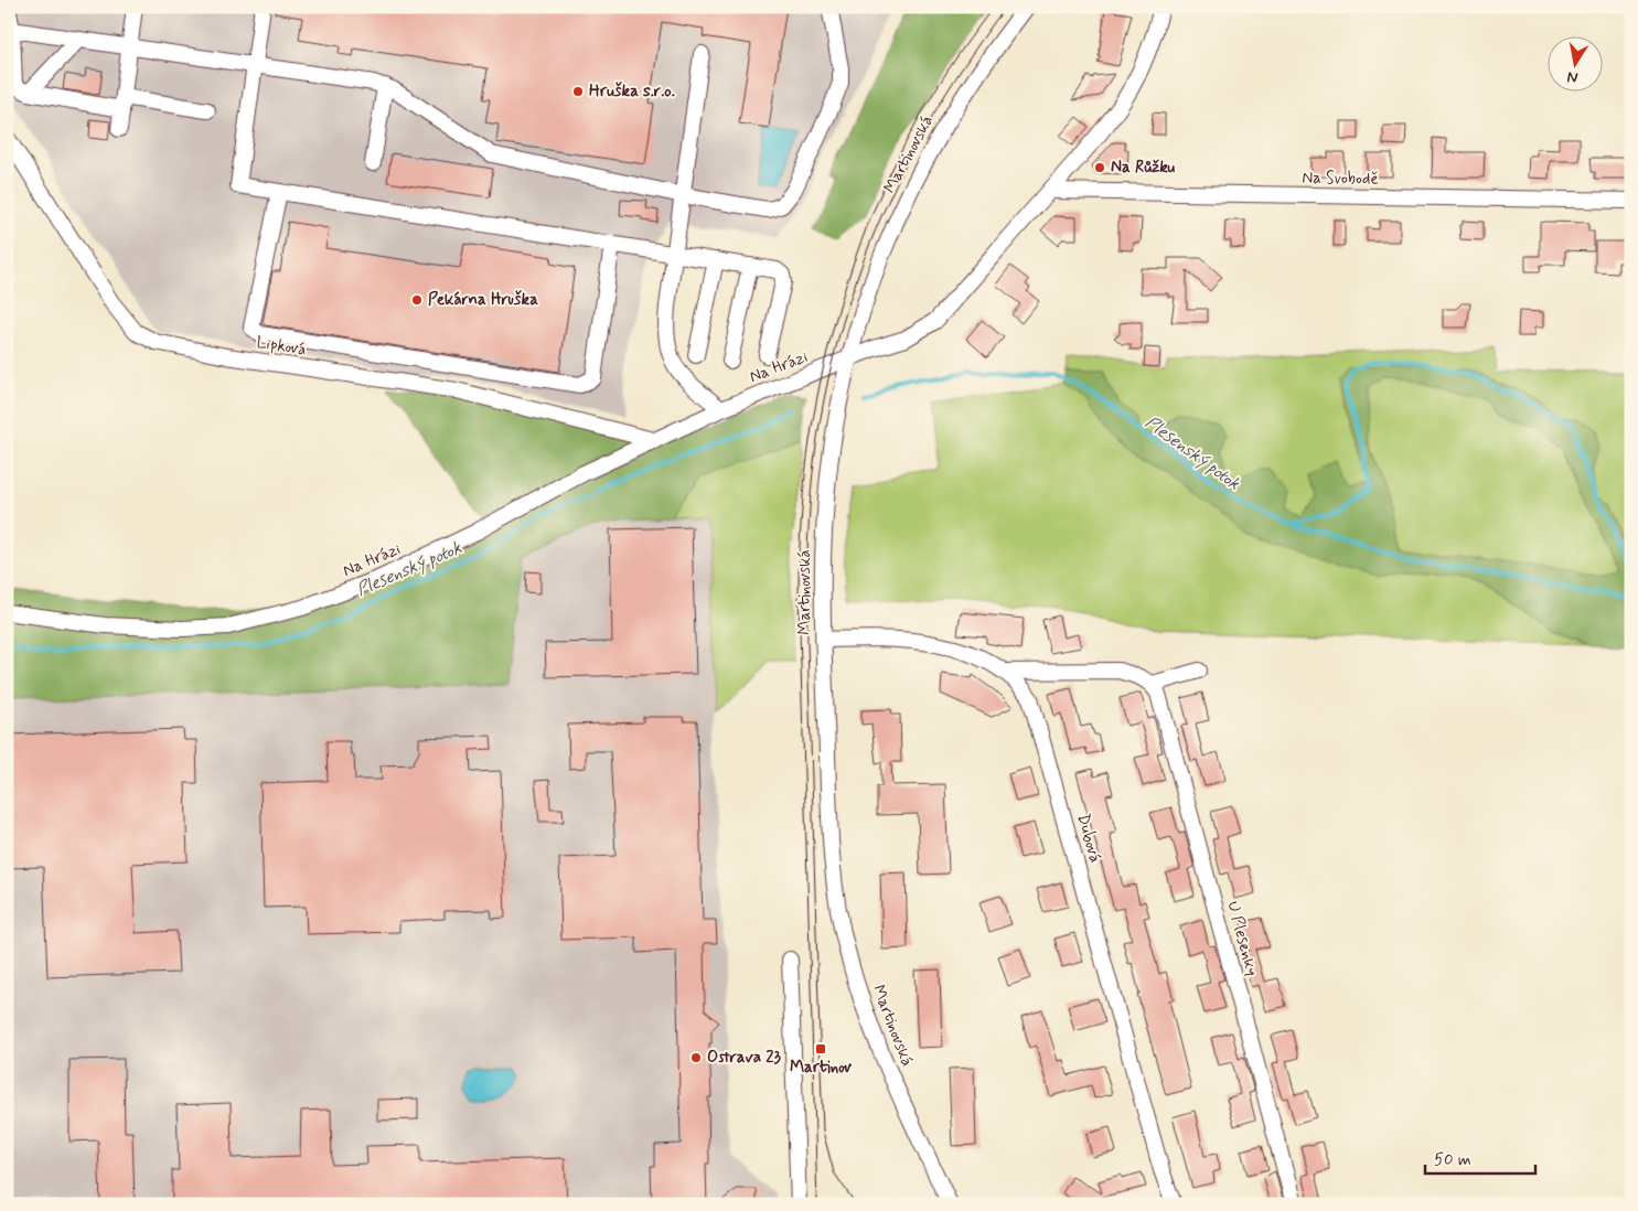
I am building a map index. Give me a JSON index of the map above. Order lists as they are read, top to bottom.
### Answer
{
  "streets": {
    "street": [
      "Martinovská",
      "Na Svobodě",
      "Lipková",
      "Na Hrázi",
      "Dubová",
      "U Plesenky"
    ]
  },
  "crossings": [
    ["Martinovská", "Na Hrázi"],
    ["Martinovská", "Dubová"],
    ["Lipková", "Na Hrázi"]
  ],
  "water": ["Plesenský potok"],
  "places": {
    "other": [
      "Hruška s.r.o.",
      "Na Růžku",
      "Pekárna Hruška",
      "Ostrava 23"
    ],
    "transit": ["Martinov"]
  },
  "scale_bar": "50 m",
  "north": "bottom"
}
